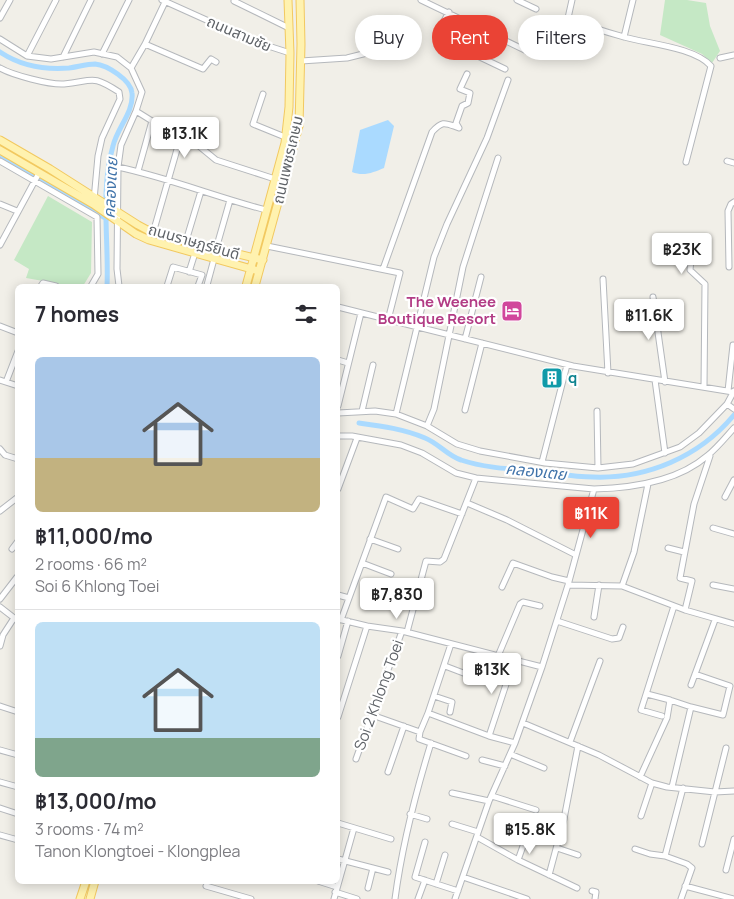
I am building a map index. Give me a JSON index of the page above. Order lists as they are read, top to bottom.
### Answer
{
  "streets": {
    "main road": ["ถนนเพชรเกษม", "ถนนราษฎร์ยินดี"],
    "street": ["ถนนสามชัย", "Soi 2 Khlong Toei"]
  },
  "crossings": [
    ["ถนนสามชัย", "ถนนเพชรเกษม"],
    ["ถนนเพชรเกษม", "ถนนราษฎร์ยินดี"]
  ],
  "water": ["คลองเตย"],
  "places": {
    "hotel": ["The Weenee Boutique Resort"],
    "building": ["q"]
  },
  "page": {
    "chip": ["Buy", "Rent", "Filters"],
    "price": [
      "฿13.1K",
      "฿23K",
      "฿11.6K",
      "฿11K",
      "฿7,830",
      "฿13K",
      "฿15.8K"
    ],
    "heading": "7 homes",
    "list": [
      {
        "name": "฿11,000/mo",
        "note": "2 rooms · 66 m² · Soi 6 Khlong Toei"
      },
      {
        "name": "฿13,000/mo",
        "note": "3 rooms · 74 m² · Tanon Klongtoei - Klongplea"
      }
    ]
  }
}
